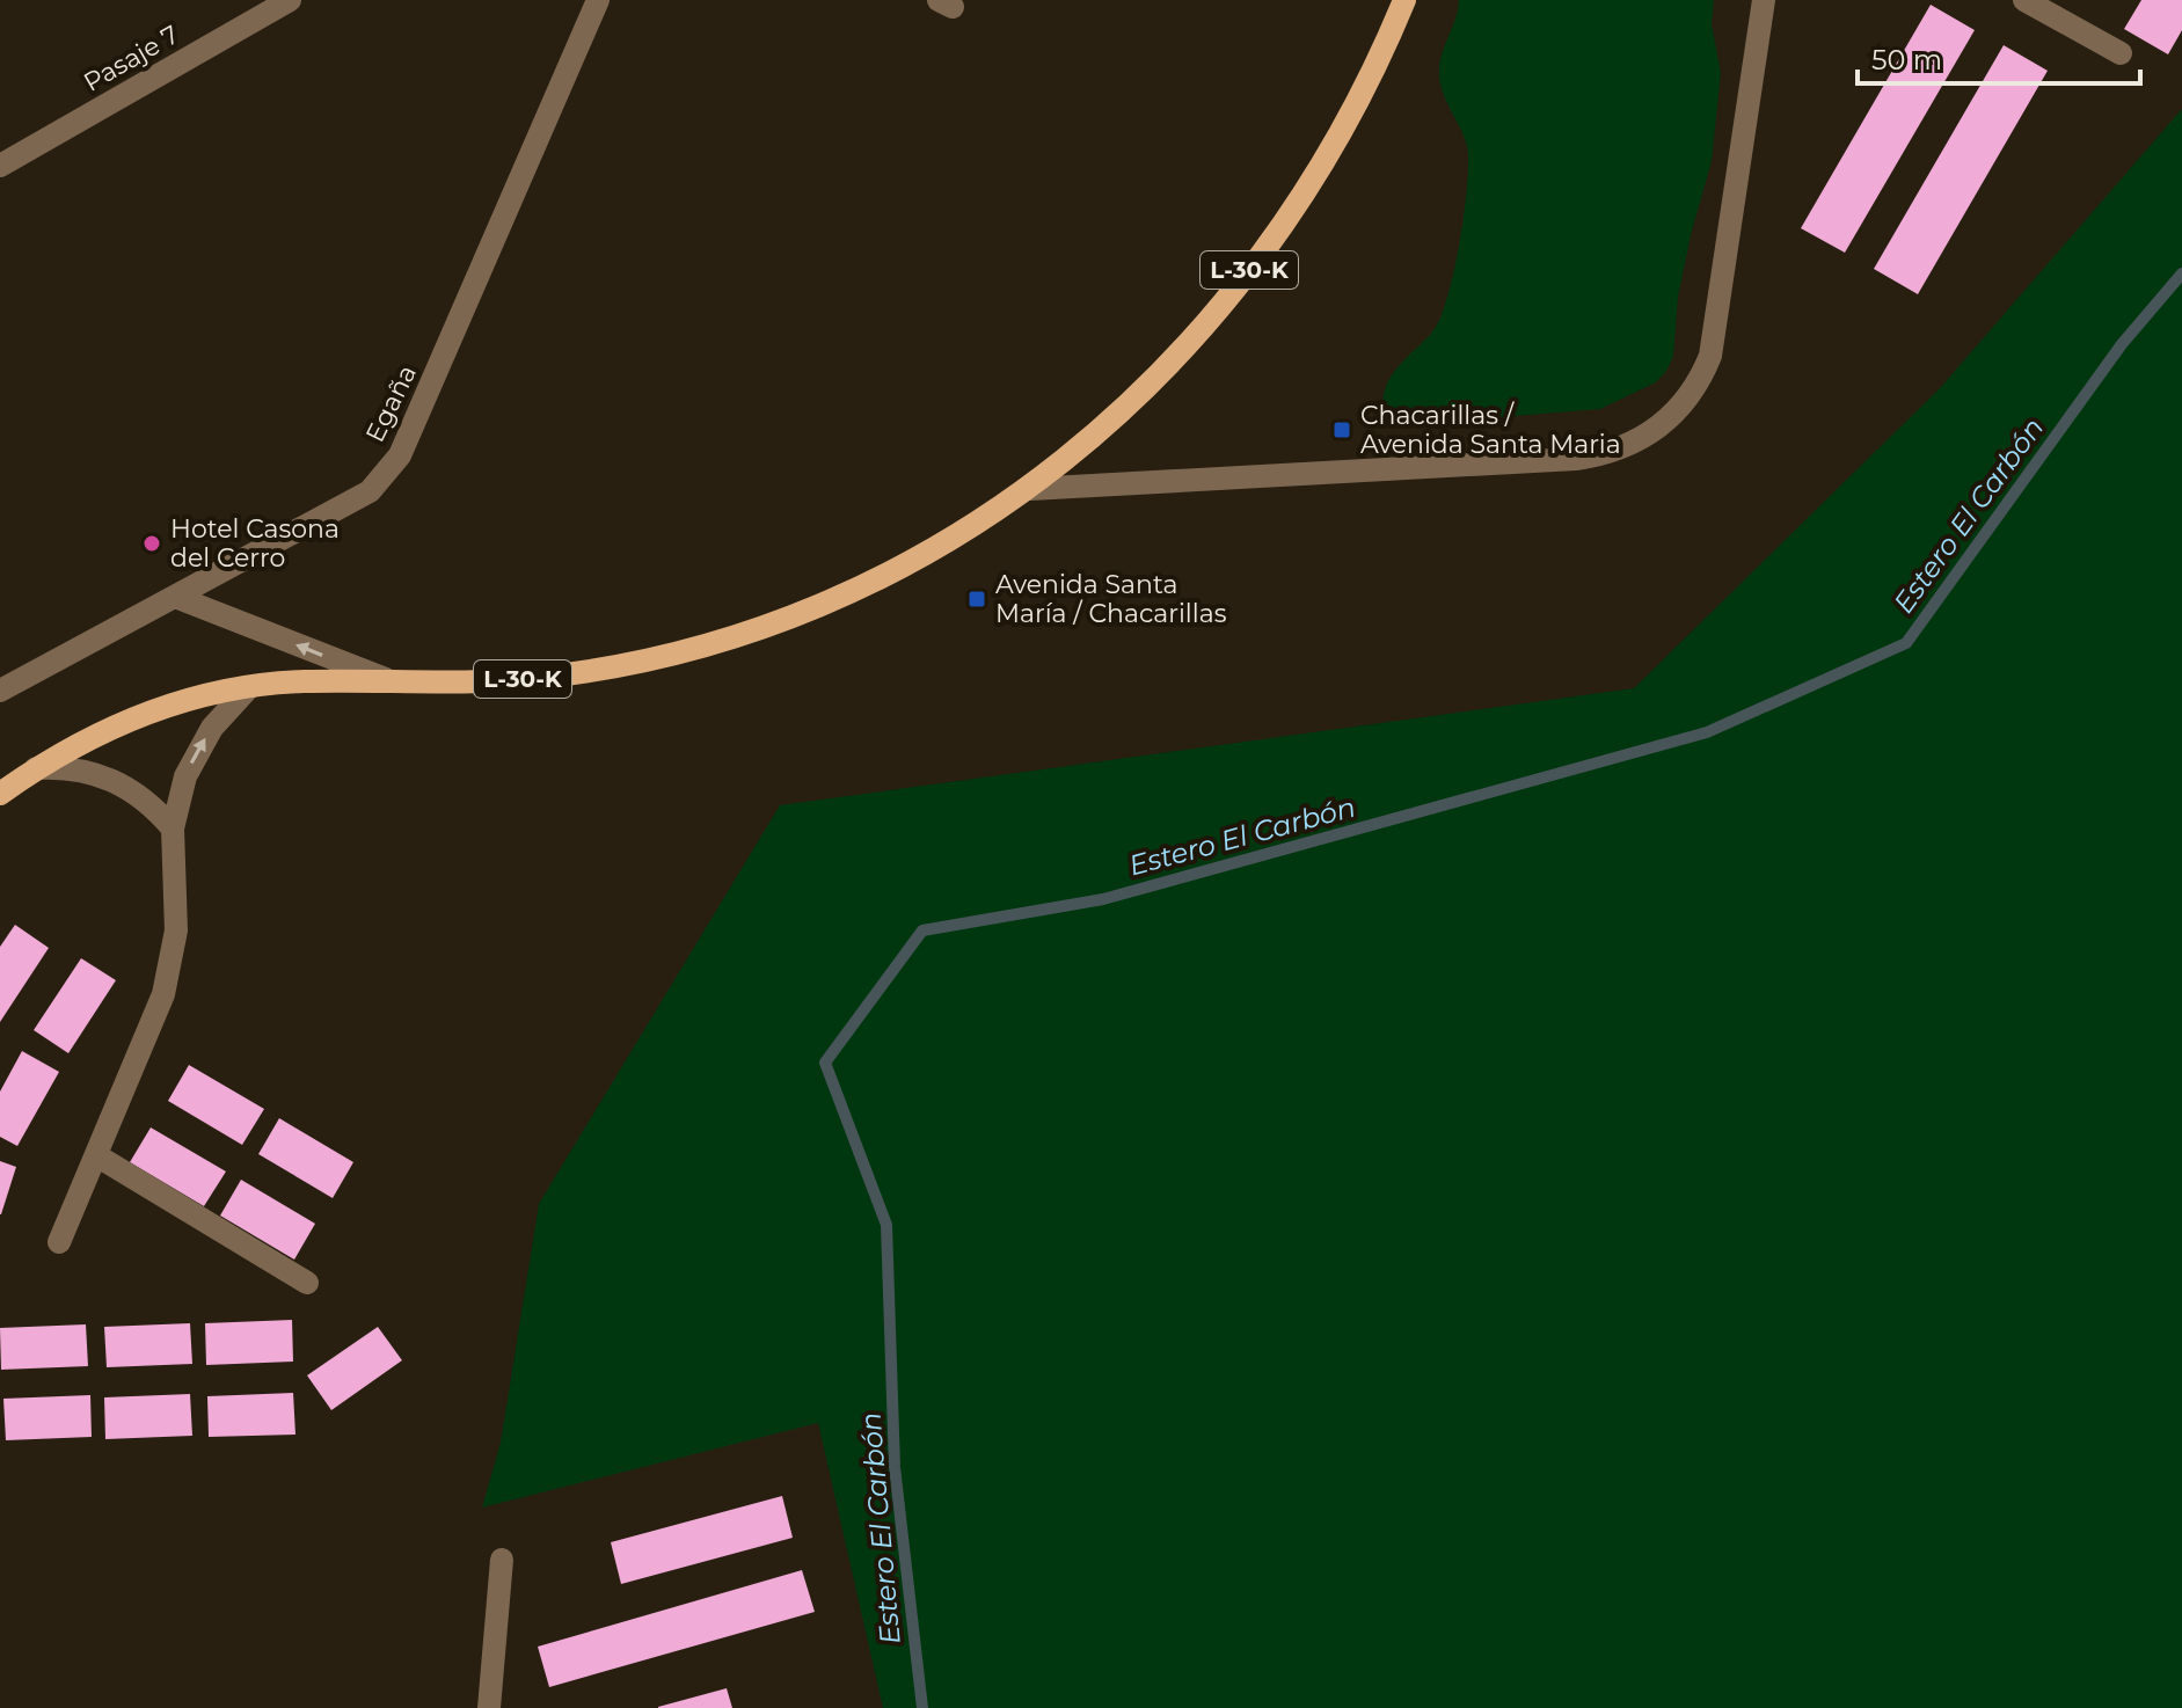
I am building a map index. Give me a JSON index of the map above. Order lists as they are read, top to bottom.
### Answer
{
  "streets": {
    "main road": ["L-30-K"],
    "street": ["Pasaje 7", "Egaña"]
  },
  "water": ["Estero El Carbón"],
  "places": {
    "transit": ["Chacarillas / Avenida Santa Maria", "Avenida Santa María / Chacarillas"],
    "other": ["Hotel Casona del Cerro"]
  },
  "scale_bar": "50 m"
}
